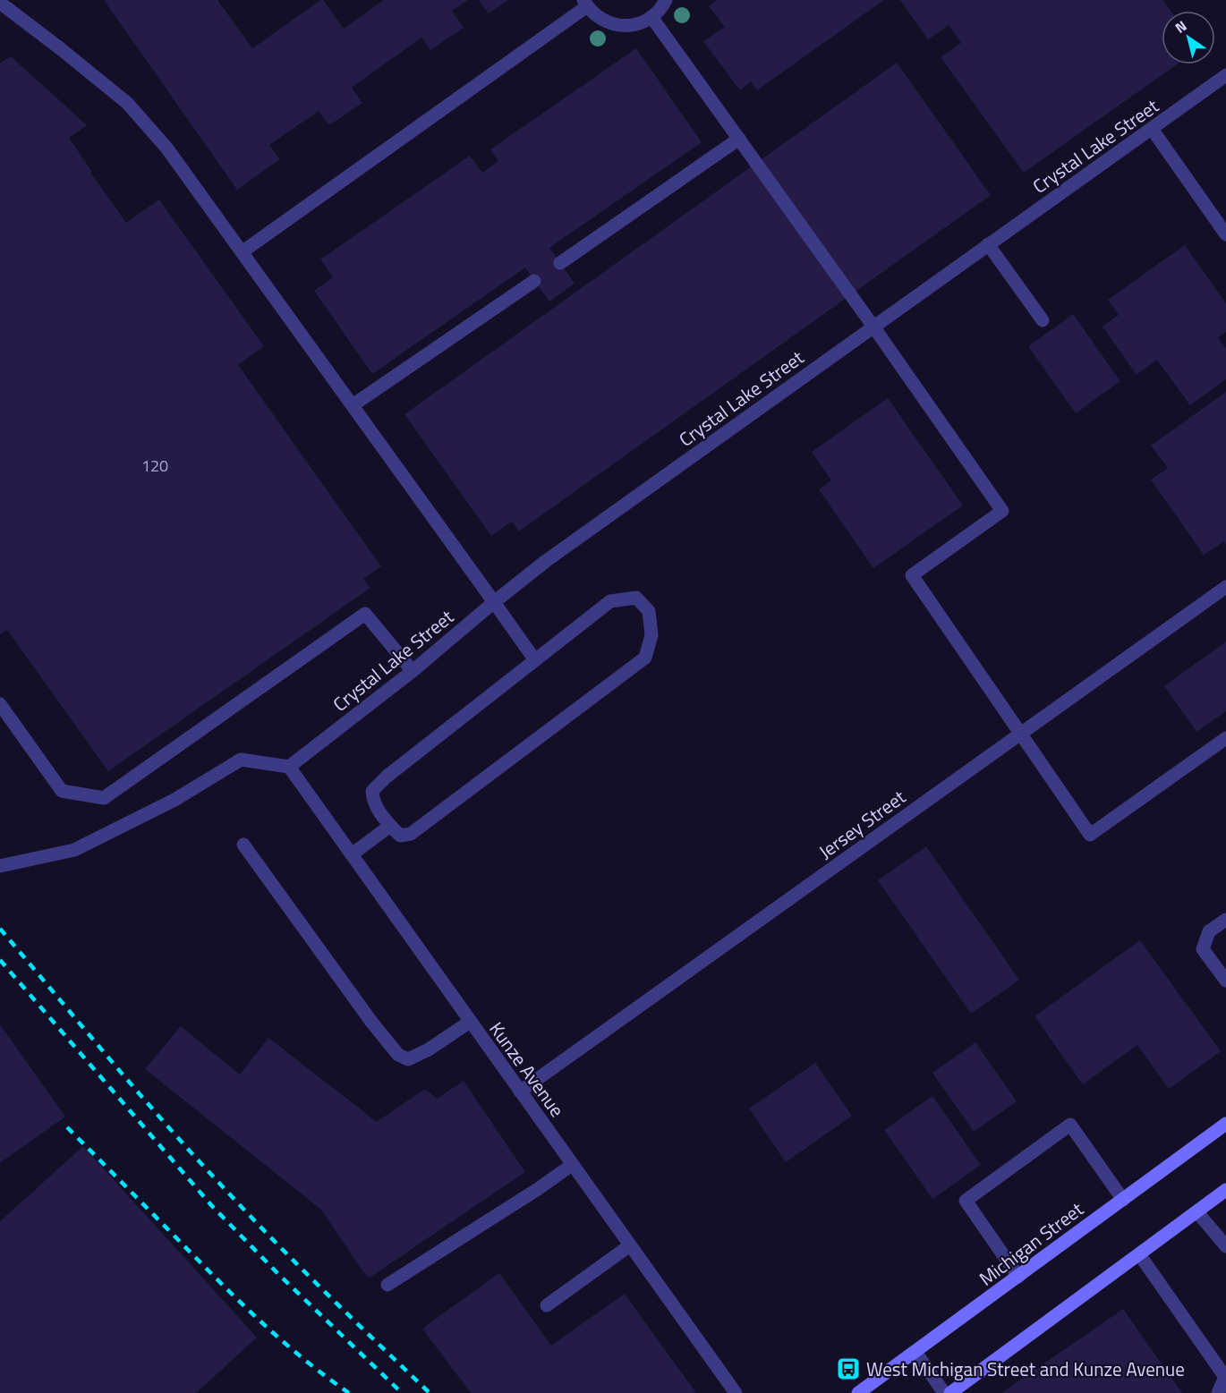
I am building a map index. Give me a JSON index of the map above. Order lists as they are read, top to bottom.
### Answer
{
  "streets": {
    "main road": ["Michigan Street"],
    "street": ["Crystal Lake Street", "Jersey Street", "Kunze Avenue"]
  },
  "crossings": [
    ["Crystal Lake Street", "Kunze Avenue"],
    ["Jersey Street", "Kunze Avenue"]
  ],
  "places": {
    "bus stop": ["West Michigan Street and Kunze Avenue"]
  },
  "house_numbers": ["120"],
  "north": "top left"
}
